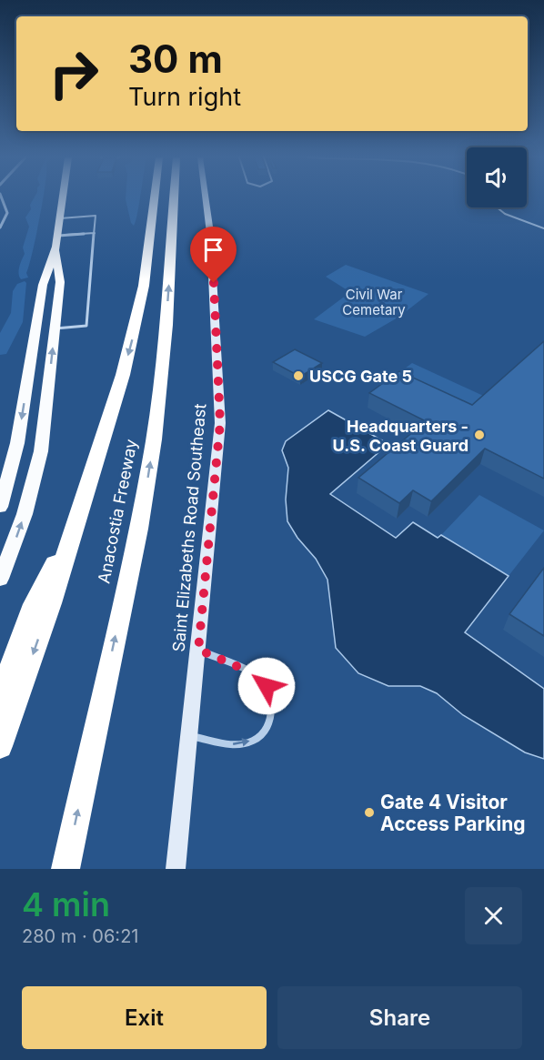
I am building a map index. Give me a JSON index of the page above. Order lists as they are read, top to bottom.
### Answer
{
  "streets": {
    "highway": ["Anacostia Freeway"],
    "main road": ["Saint Elizabeths Road Southeast"]
  },
  "parks": ["Civil War Cemetary"],
  "places": ["USCG Gate 5", "Headquarters - U.S. Coast Guard", "Gate 4 Visitor Access Parking"],
  "page": {
    "turn": ["30 m", "Turn right"],
    "heading": ["4 min", "280 m · 06:21"],
    "buttons": ["Exit", "Share"]
  }
}
